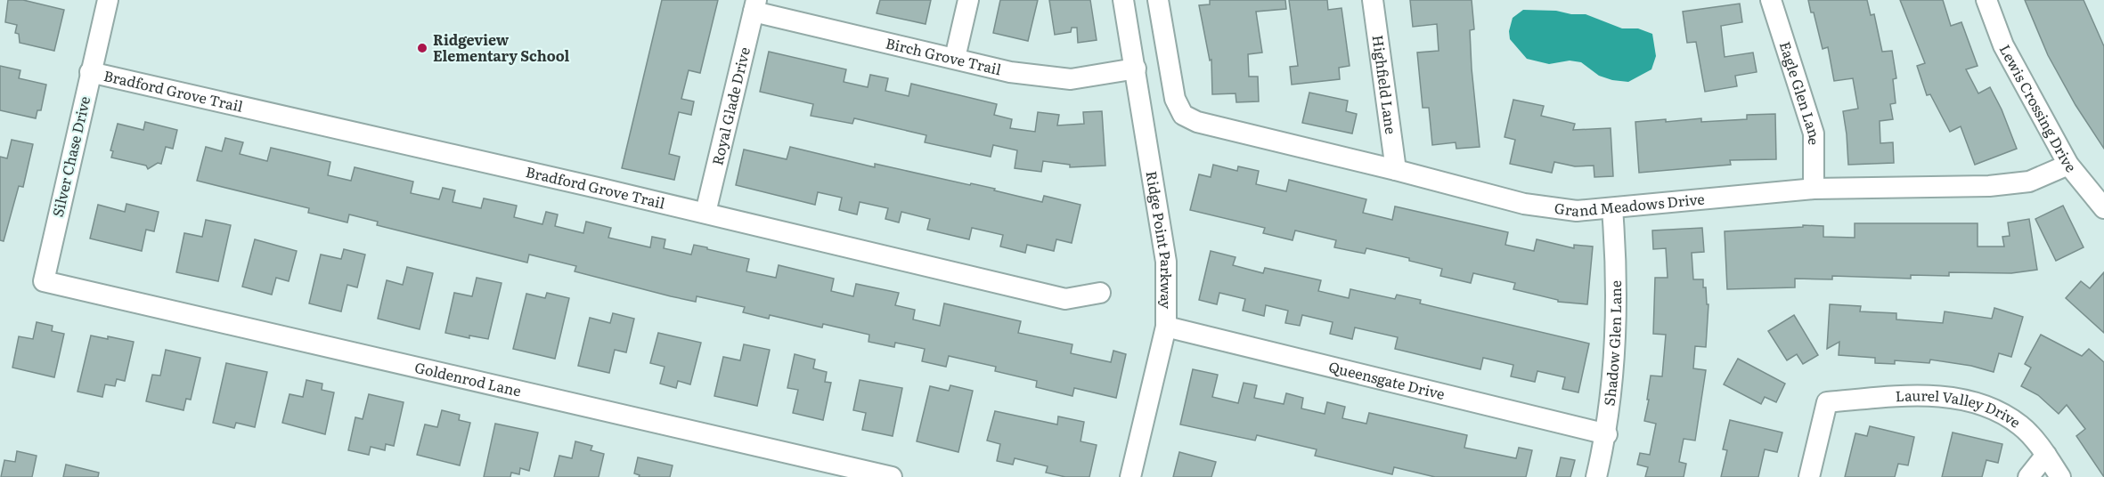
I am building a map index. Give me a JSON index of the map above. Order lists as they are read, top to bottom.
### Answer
{
  "streets": {
    "street": [
      "Birch Grove Trail",
      "Highfield Lane",
      "Bradford Grove Trail",
      "Eagle Glen Lane",
      "Royal Glade Drive",
      "Lewis Crossing Drive",
      "Silver Chase Drive",
      "Grand Meadows Drive",
      "Ridge Point Parkway",
      "Shadow Glen Lane",
      "Goldenrod Lane",
      "Queensgate Drive",
      "Laurel Valley Drive"
    ]
  },
  "crossings": [
    ["Birch Grove Trail", "Royal Glade Drive"],
    ["Birch Grove Trail", "Ridge Point Parkway"],
    ["Highfield Lane", "Grand Meadows Drive"],
    ["Bradford Grove Trail", "Royal Glade Drive"],
    ["Bradford Grove Trail", "Silver Chase Drive"],
    ["Eagle Glen Lane", "Grand Meadows Drive"],
    ["Lewis Crossing Drive", "Grand Meadows Drive"],
    ["Silver Chase Drive", "Goldenrod Lane"],
    ["Grand Meadows Drive", "Shadow Glen Lane"],
    ["Ridge Point Parkway", "Queensgate Drive"],
    ["Shadow Glen Lane", "Queensgate Drive"]
  ],
  "places": ["Ridgeview Elementary School"]
}
